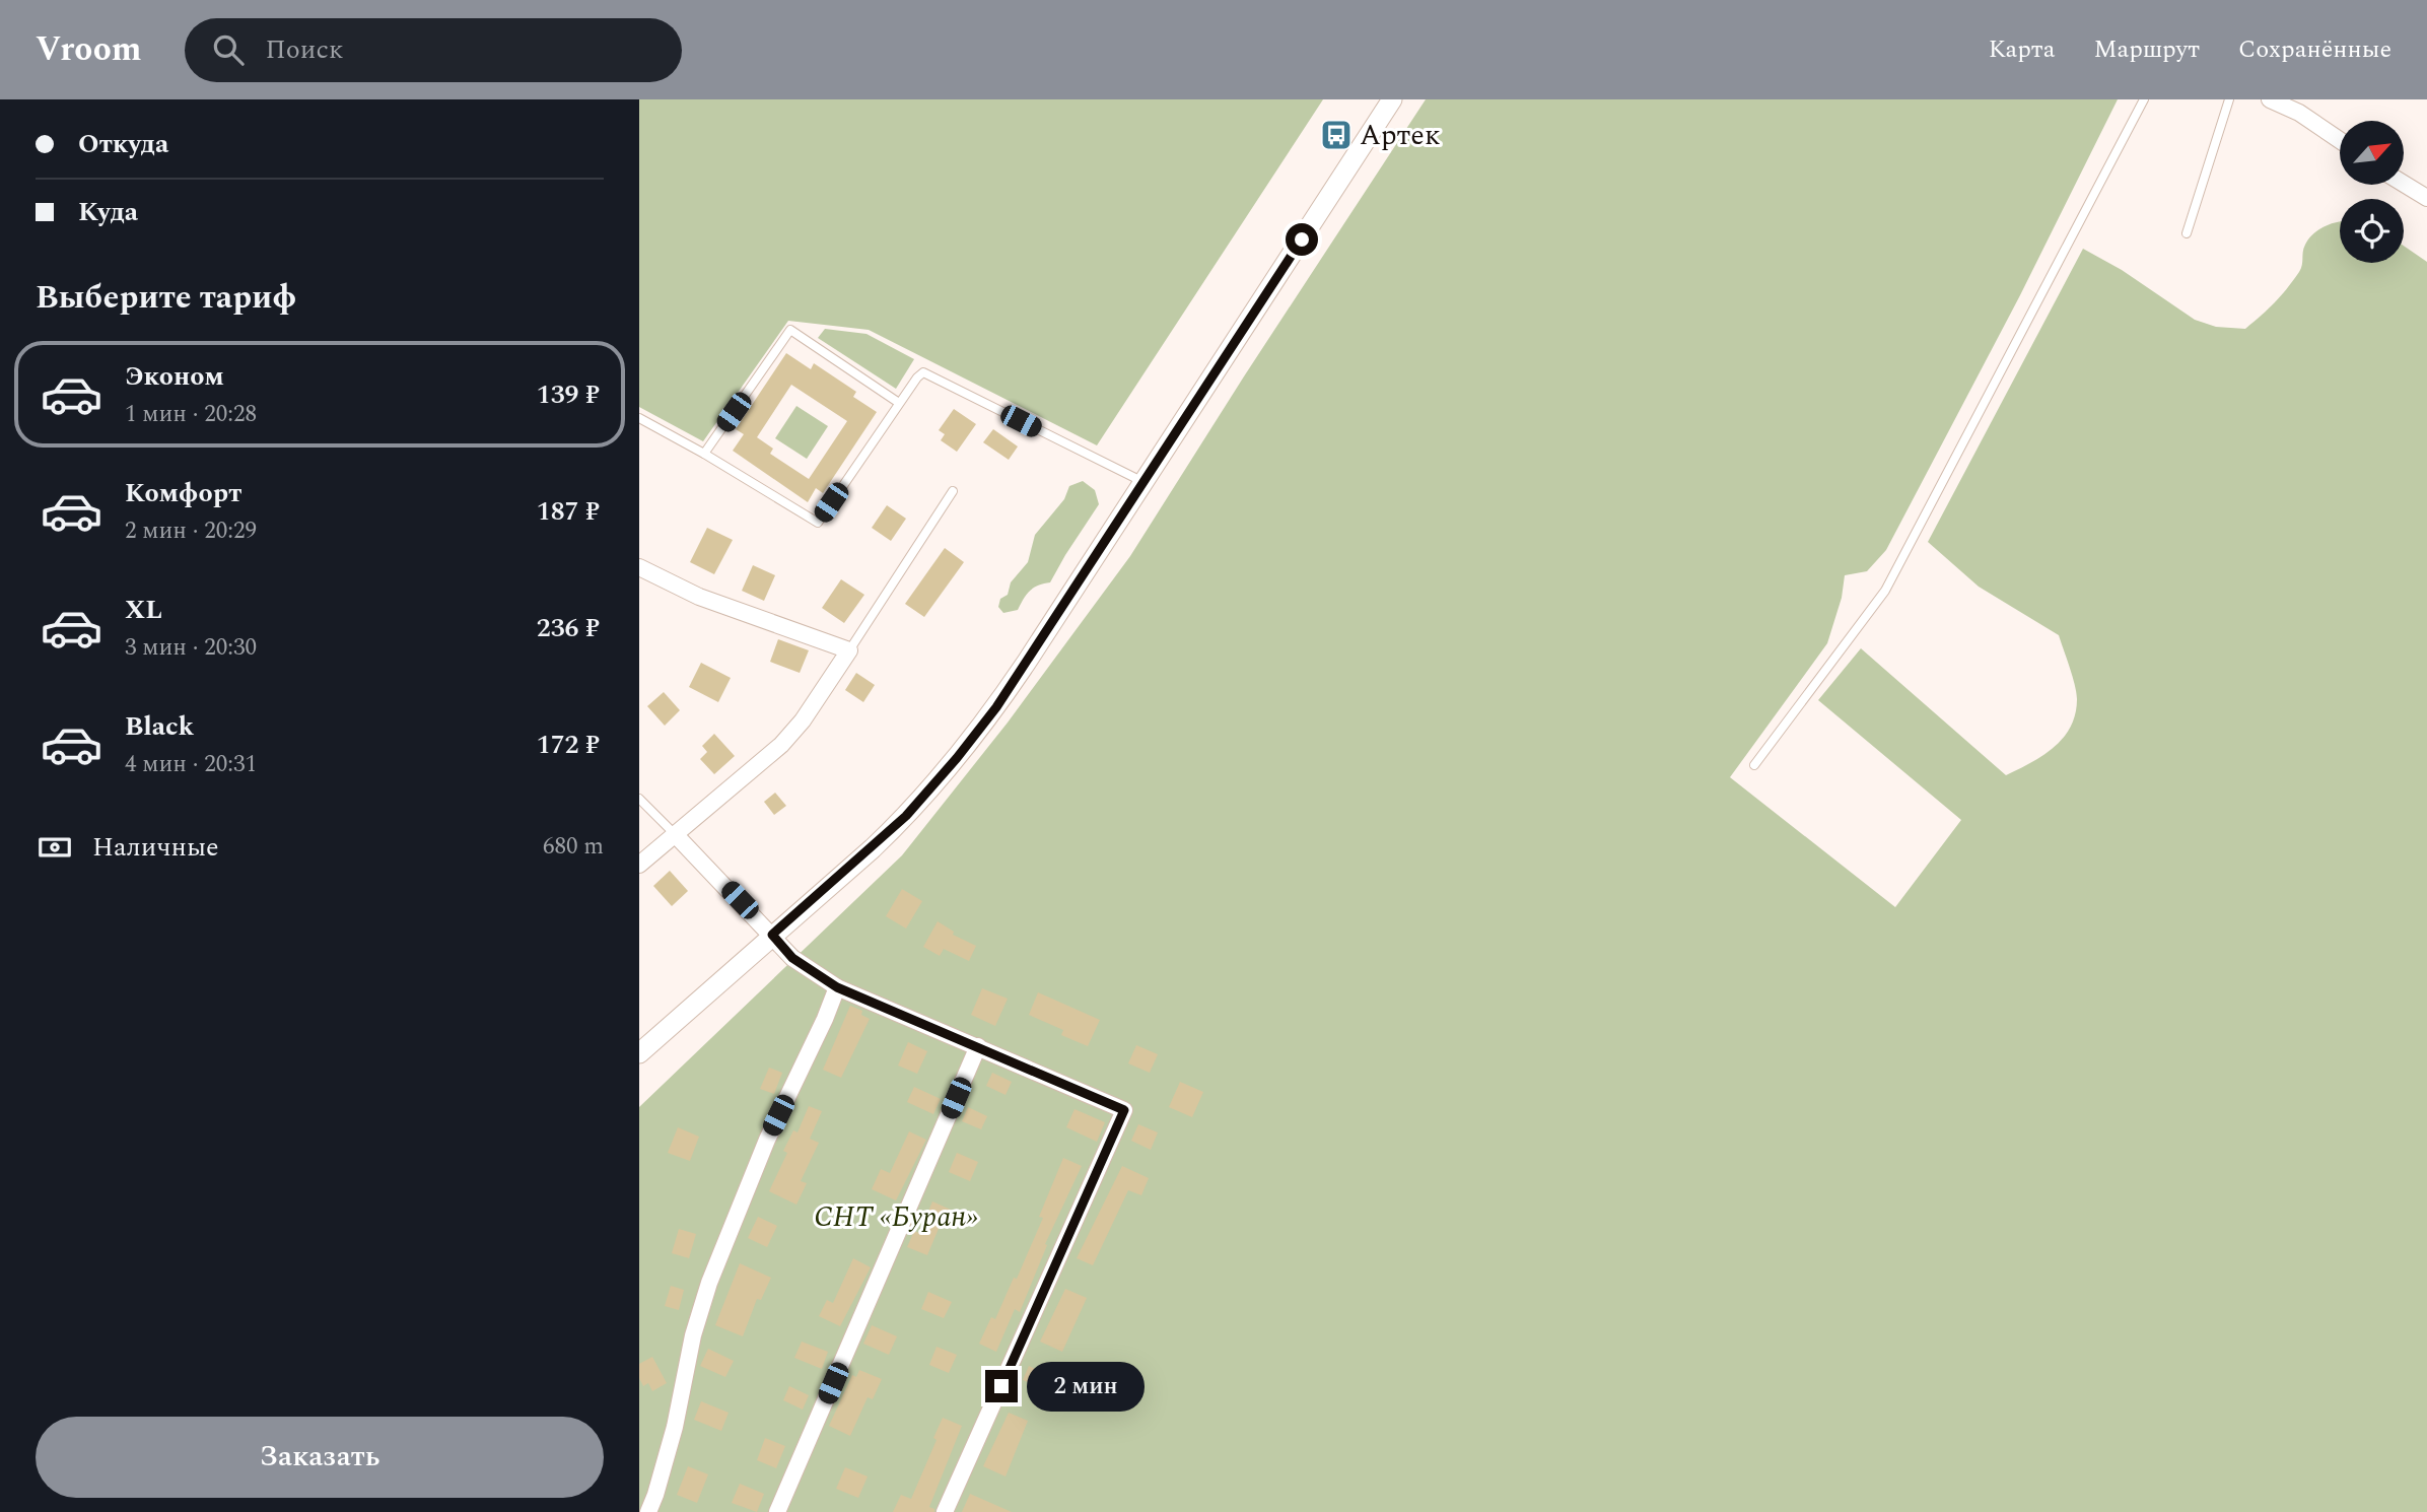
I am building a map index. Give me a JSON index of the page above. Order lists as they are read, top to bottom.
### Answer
{
  "parks": ["СНТ «Буран»"],
  "places": {
    "bus stop": ["Артек"]
  },
  "north": "top right",
  "page": {
    "header": "Vroom",
    "search": "Поиск",
    "nav": ["Карта", "Маршрут", "Сохранённые"],
    "banner": ["Откуда", "Куда"],
    "heading": "Выберите тариф",
    "list": [
      {
        "name": "Эконом",
        "note": "1 мин · 20:28",
        "value": "139 ₽"
      },
      {
        "name": "Комфорт",
        "note": "2 мин · 20:29",
        "value": "187 ₽"
      },
      {
        "name": "XL",
        "note": "3 мин · 20:30",
        "value": "236 ₽"
      },
      {
        "name": "Black",
        "note": "4 мин · 20:31",
        "value": "172 ₽"
      }
    ],
    "pay": ["Наличные", "680 m"],
    "bubble": "2 мин",
    "buttons": "Заказать"
  }
}
